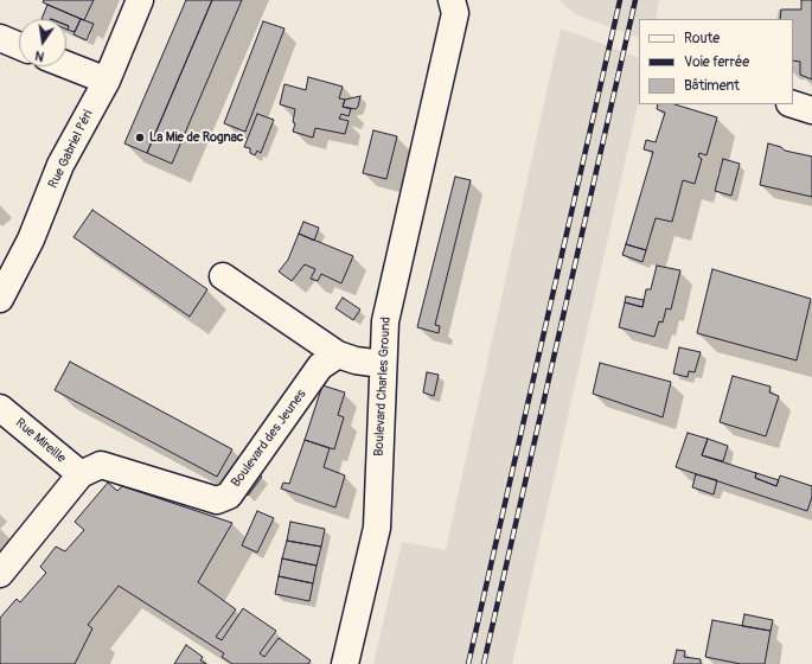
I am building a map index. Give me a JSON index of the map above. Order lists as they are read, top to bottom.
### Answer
{
  "streets": {
    "street": [
      "Rue Gabriel Péri",
      "Boulevard Charles Ground",
      "Boulevard des Jeunes",
      "Rue Mireille"
    ]
  },
  "crossings": [
    ["Boulevard des Jeunes", "Rue Mireille"]
  ],
  "places": ["La Mie de Rognac"],
  "legend": ["Route", "Voie ferrée", "Bâtiment"],
  "north": "bottom"
}
